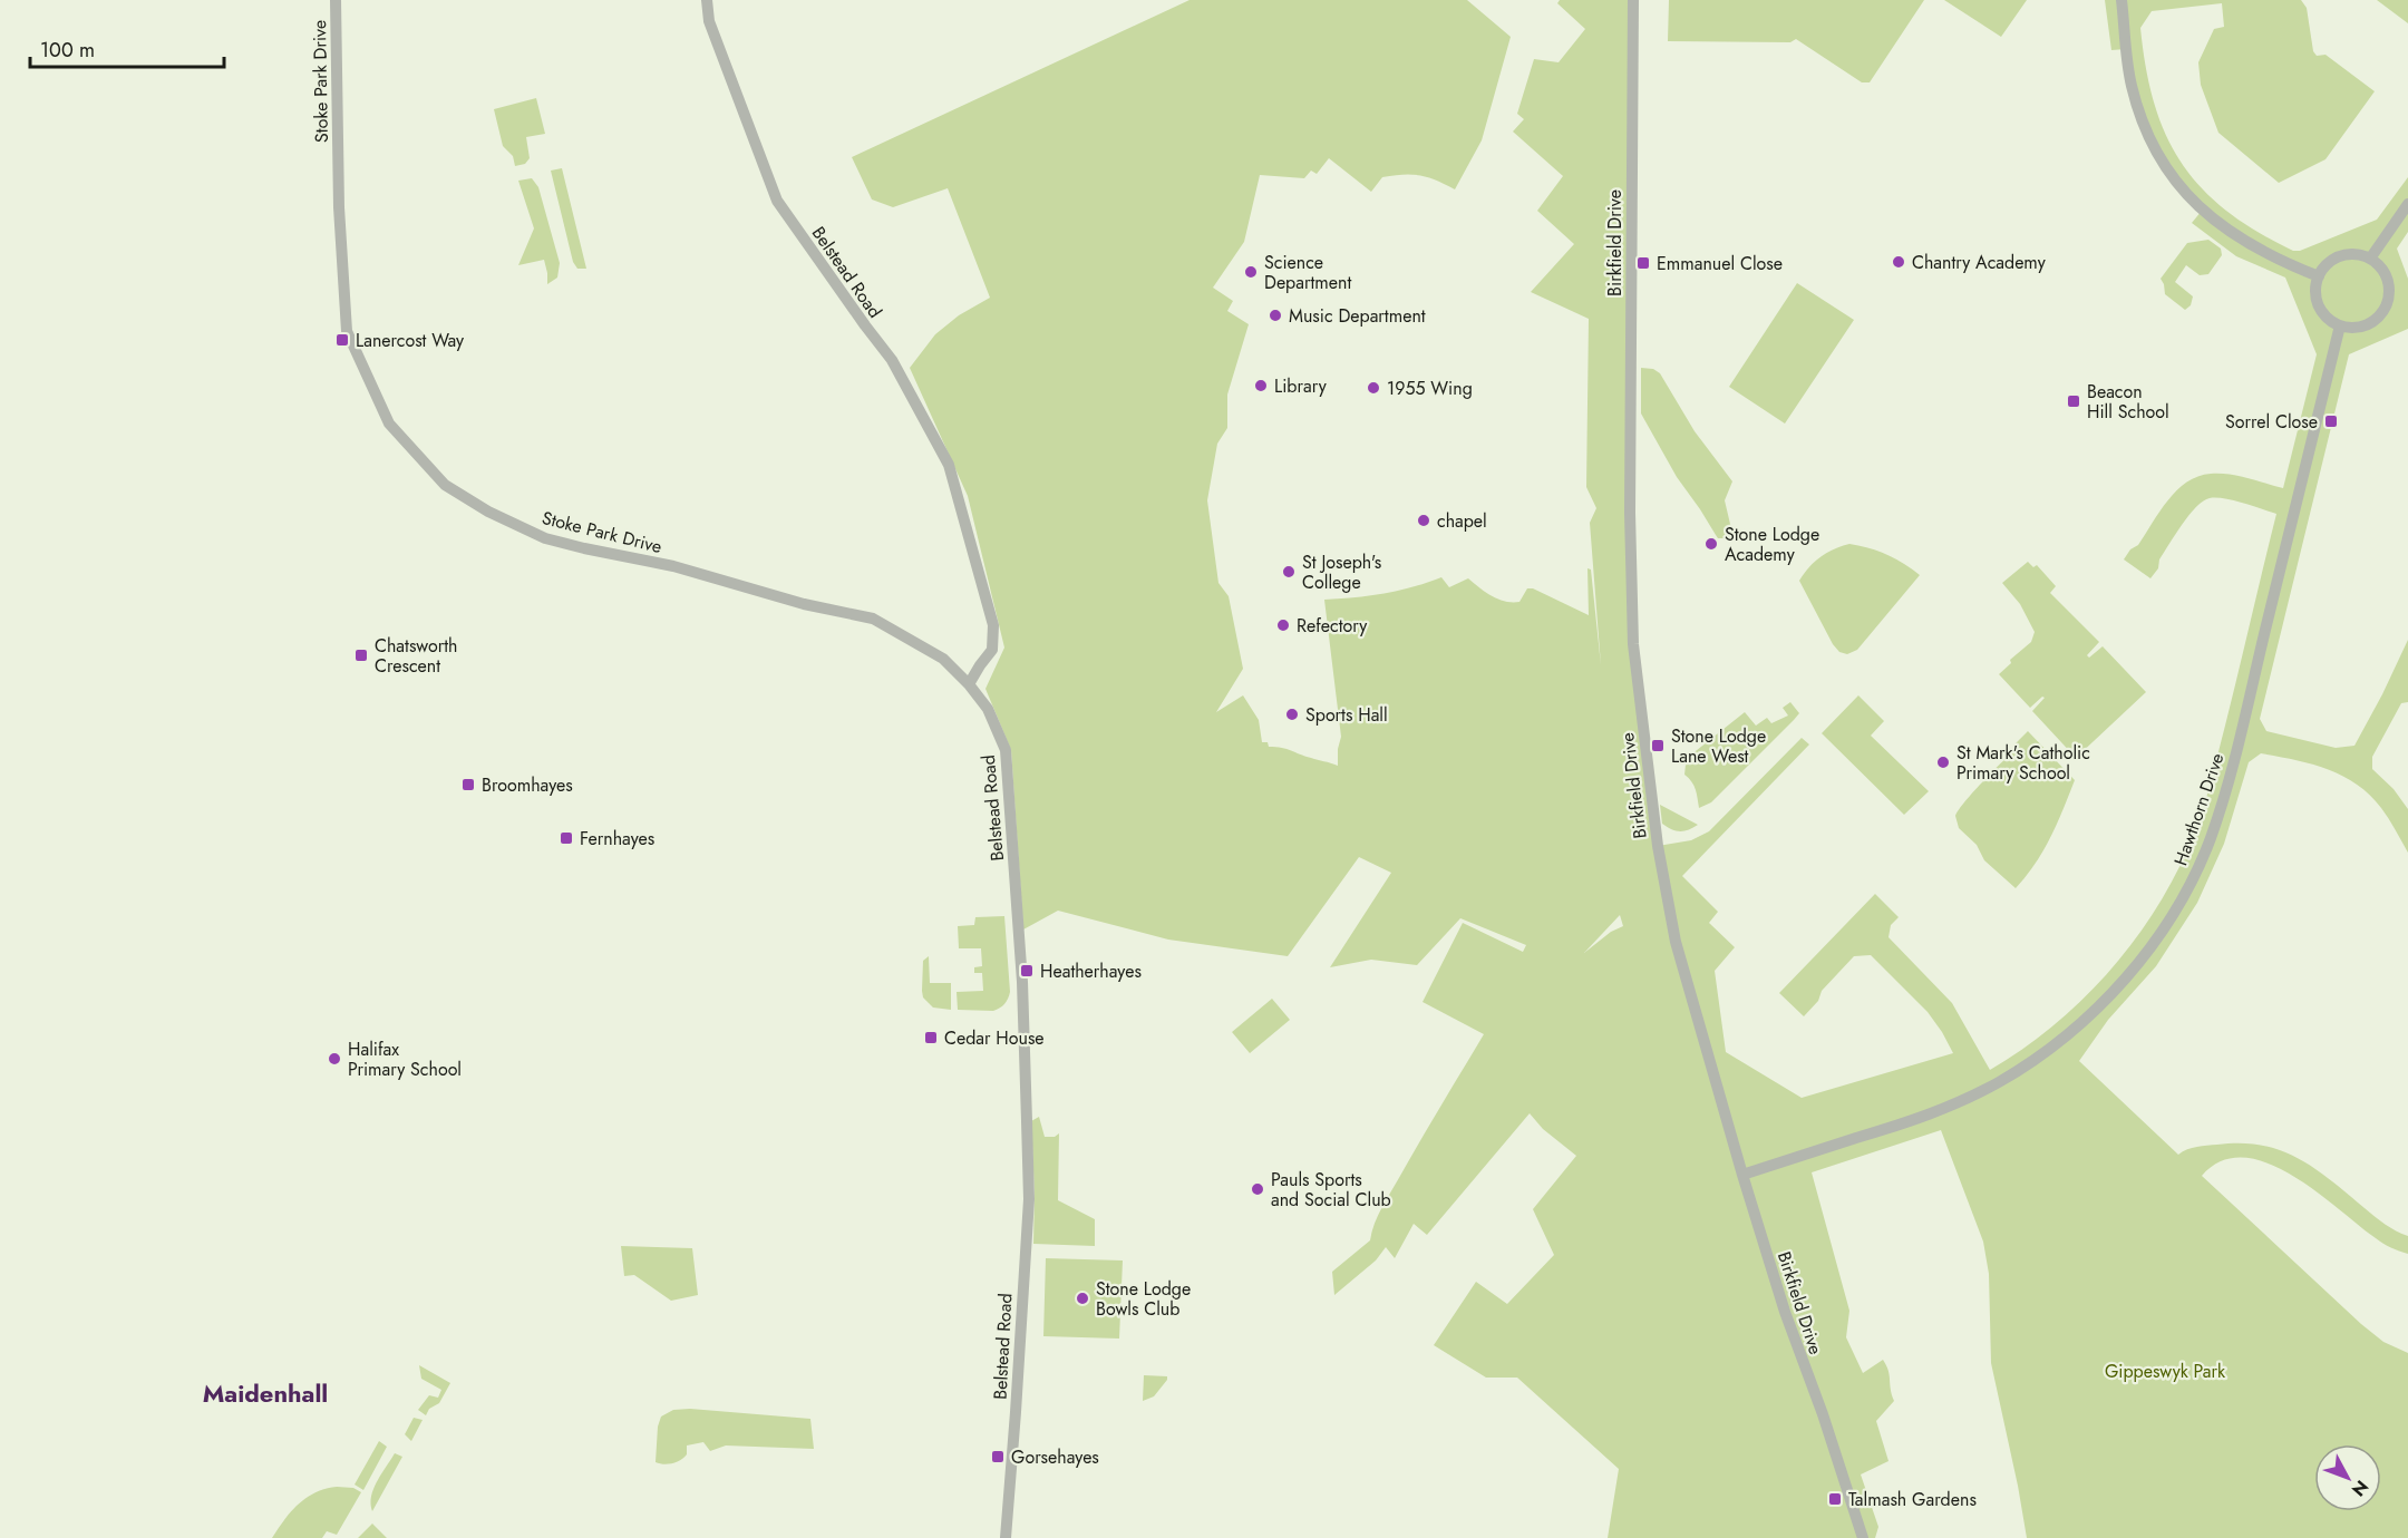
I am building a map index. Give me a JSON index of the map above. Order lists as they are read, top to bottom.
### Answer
{
  "streets": {
    "street": [
      "Stoke Park Drive",
      "Birkfield Drive",
      "Belstead Road",
      "Hawthorn Drive"
    ]
  },
  "crossings": [
    ["Stoke Park Drive", "Belstead Road"],
    ["Birkfield Drive", "Hawthorn Drive"]
  ],
  "districts": ["Maidenhall"],
  "parks": ["Gippeswyk Park"],
  "places": {
    "other": [
      "Chantry Academy",
      "Science Department",
      "Music Department",
      "Library",
      "1955 Wing",
      "chapel",
      "Stone Lodge Academy",
      "St Joseph's College",
      "Refectory",
      "Sports Hall",
      "St Mark's Catholic Primary School",
      "Halifax Primary School",
      "Pauls Sports and Social Club",
      "Stone Lodge Bowls Club"
    ],
    "transit": [
      "Emmanuel Close",
      "Lanercost Way",
      "Beacon Hill School",
      "Sorrel Close",
      "Chatsworth Crescent",
      "Stone Lodge Lane West",
      "Broomhayes",
      "Fernhayes",
      "Heatherhayes",
      "Cedar House",
      "Gorsehayes",
      "Talmash Gardens"
    ]
  },
  "scale_bar": "100 m",
  "north": "bottom right"
}
